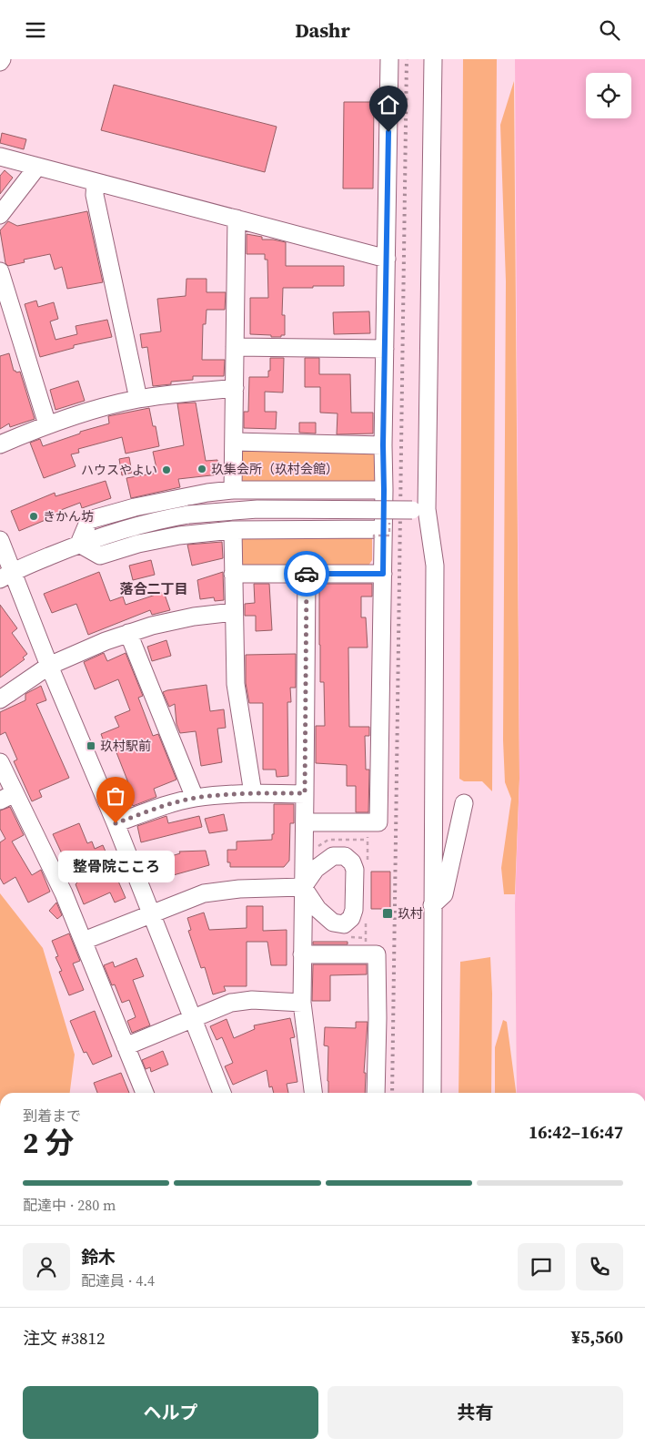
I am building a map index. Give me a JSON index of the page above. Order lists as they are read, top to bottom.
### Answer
{
  "districts": ["落合二丁目"],
  "places": {
    "other": [
      "玖集会所（玖村会館）",
      "ハウスやよい",
      "きかん坊",
      "整骨院こころ"
    ],
    "transit": ["玖村駅前", "玖村"]
  },
  "page": {
    "header": "Dashr",
    "bubble": "整骨院こころ",
    "heading": ["2 分", "到着まで", "16:42–16:47"],
    "panel": [
      "鈴木",
      "配達員 · 4.4",
      "注文 #3812",
      "¥5,560"
    ],
    "bar": "配達中 · 280 m",
    "buttons": ["ヘルプ", "共有"]
  }
}
